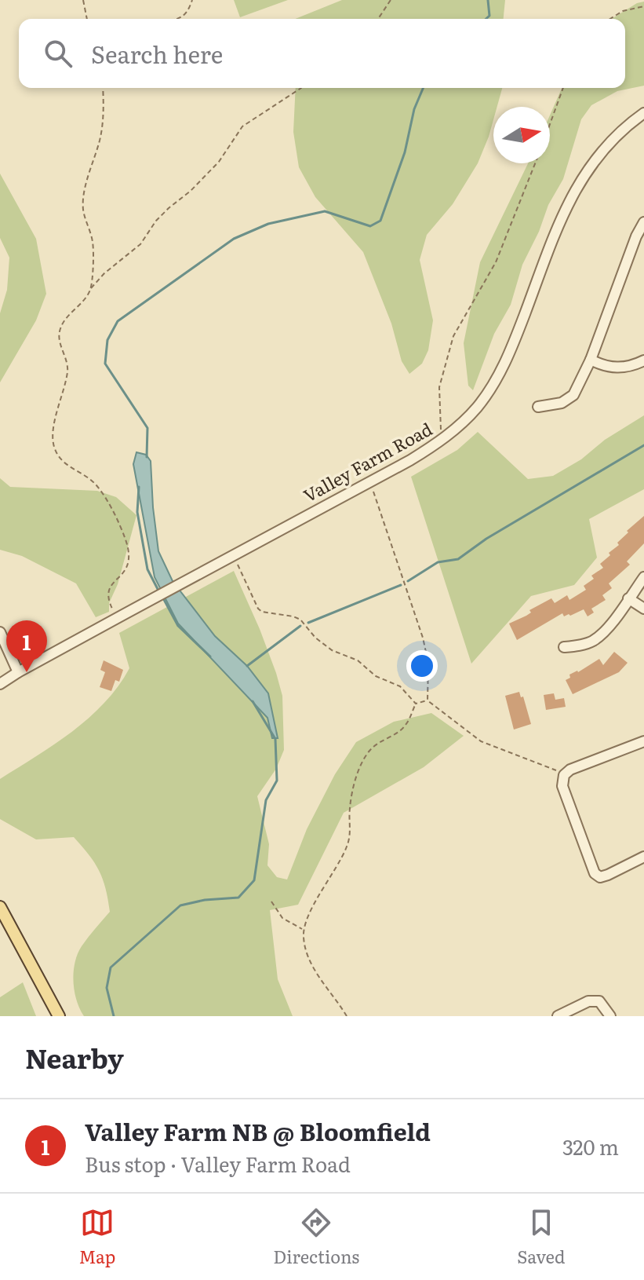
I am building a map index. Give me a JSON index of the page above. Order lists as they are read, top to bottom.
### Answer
{
  "streets": {
    "street": ["Valley Farm Road"]
  },
  "north": "right",
  "page": {
    "search": "Search here",
    "pins": "1",
    "heading": "Nearby",
    "list": [
      {
        "mark": "1",
        "name": "Valley Farm NB @ Bloomfield",
        "note": "Bus stop · Valley Farm Road",
        "value": "320 m"
      }
    ],
    "nav": ["Map", "Directions", "Saved"]
  }
}
